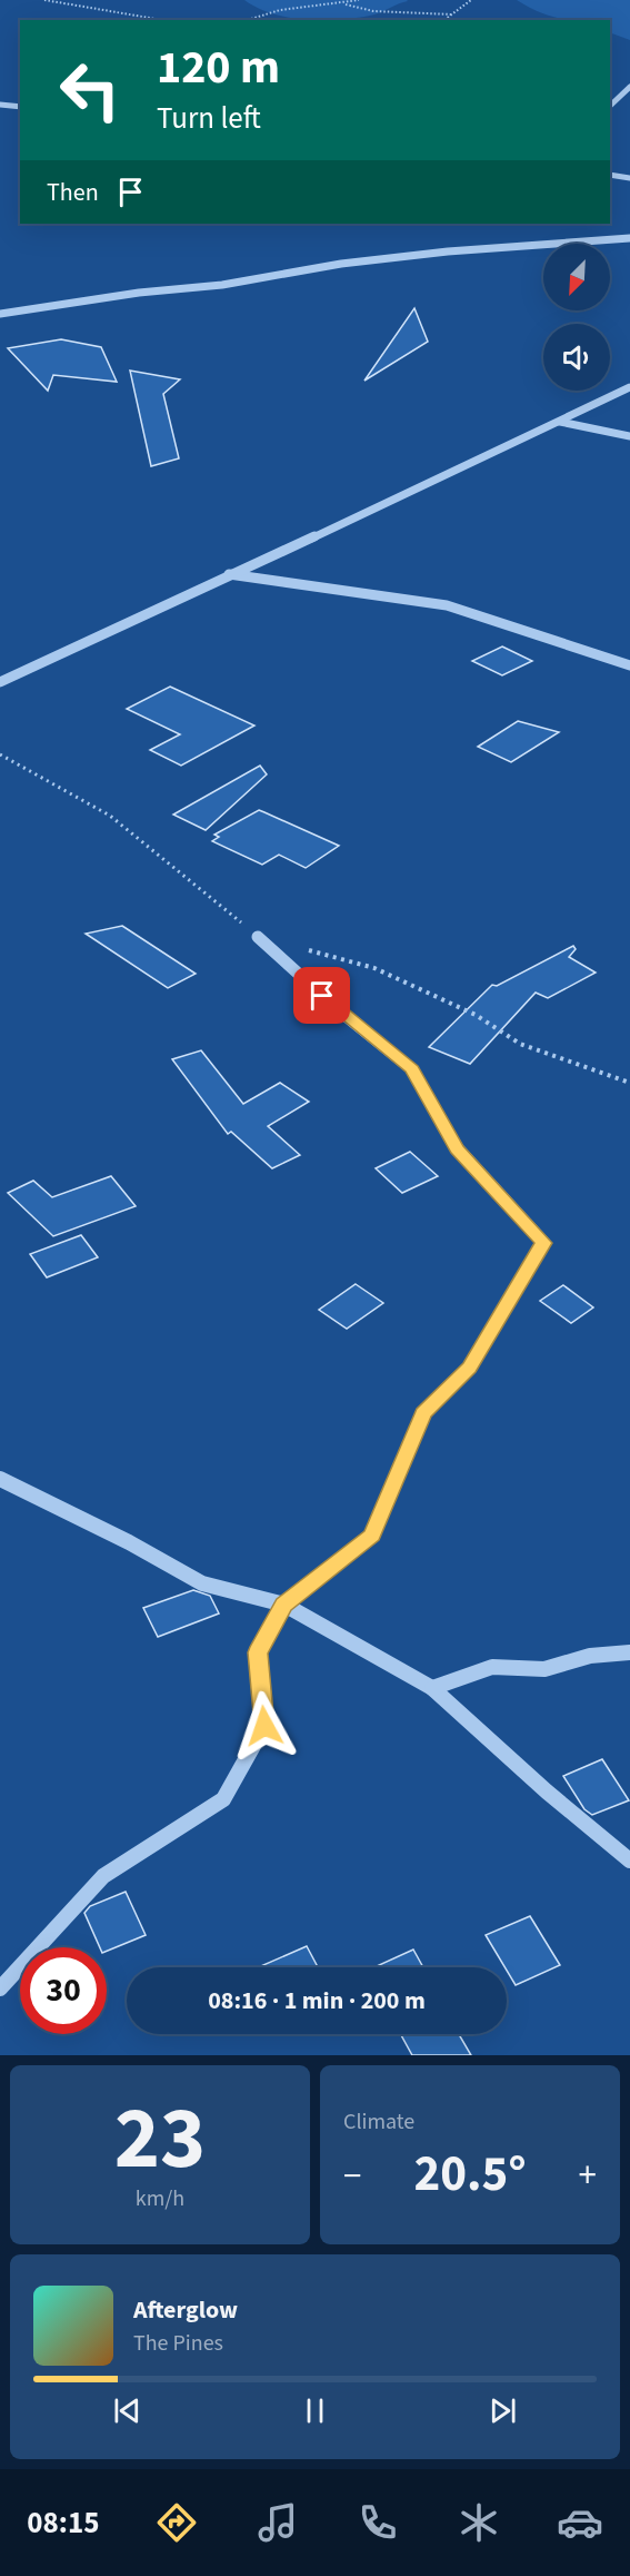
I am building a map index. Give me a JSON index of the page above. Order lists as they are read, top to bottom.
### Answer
{
  "north": "bottom left",
  "page": {
    "turn": ["120 m", "Turn left"],
    "then": "Then",
    "limit": "30",
    "trip": "08:16 · 1 min · 200 m",
    "tile": [
      ["23", "km/h"],
      "Climate"
    ],
    "heat": ["−", "20.5°", "+"],
    "song": ["Afterglow", "The Pines"],
    "tabs": "08:15"
  }
}
